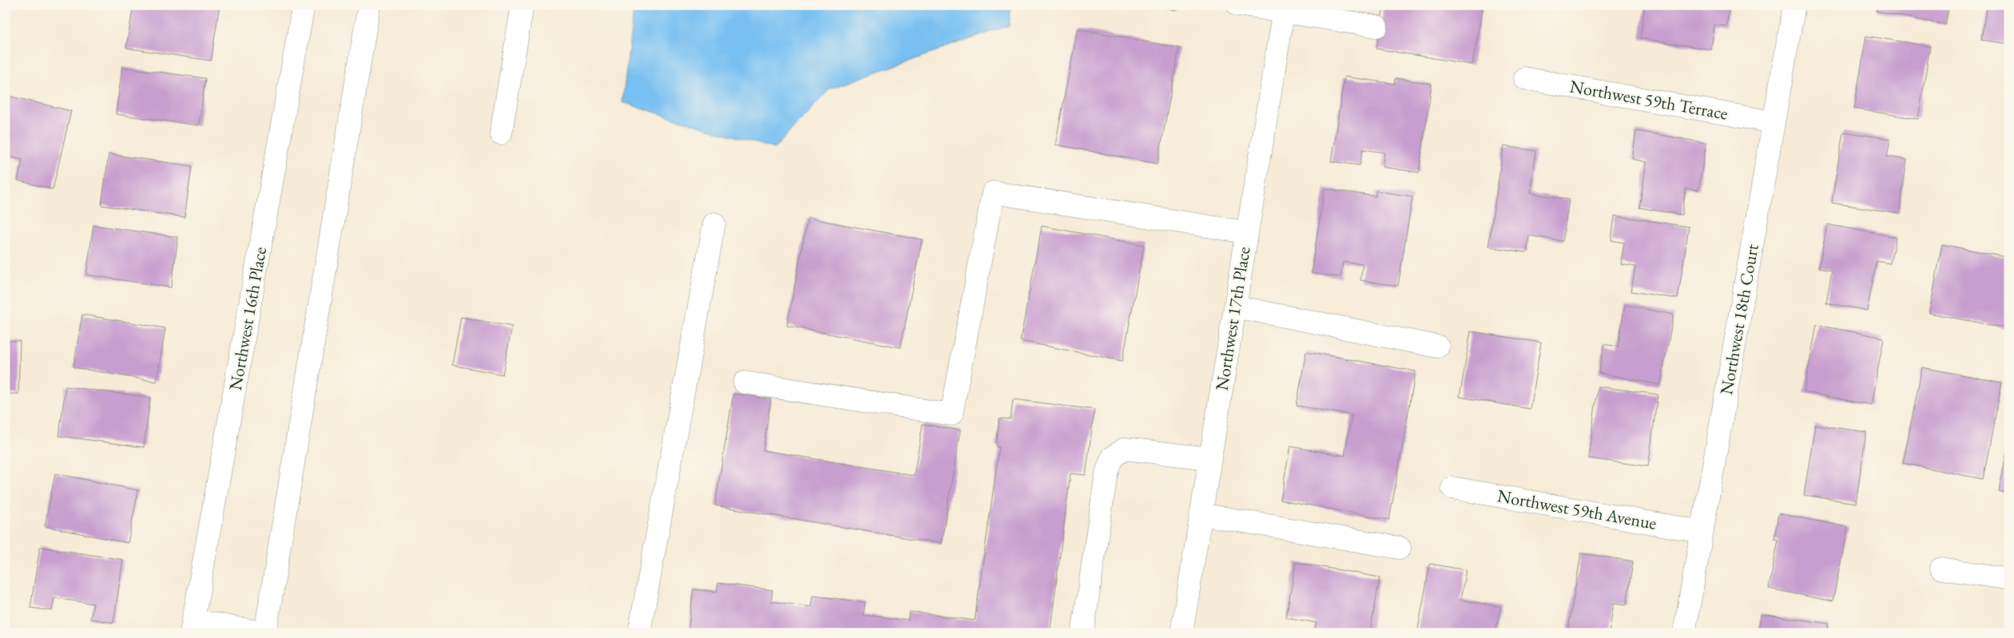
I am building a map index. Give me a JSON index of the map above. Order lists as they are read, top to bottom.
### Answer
{
  "streets": {
    "street": [
      "Northwest 59th Terrace",
      "Northwest 16th Place",
      "Northwest 17th Place",
      "Northwest 18th Court",
      "Northwest 59th Avenue"
    ]
  },
  "crossings": [
    ["Northwest 59th Terrace", "Northwest 18th Court"],
    ["Northwest 18th Court", "Northwest 59th Avenue"]
  ]
}
